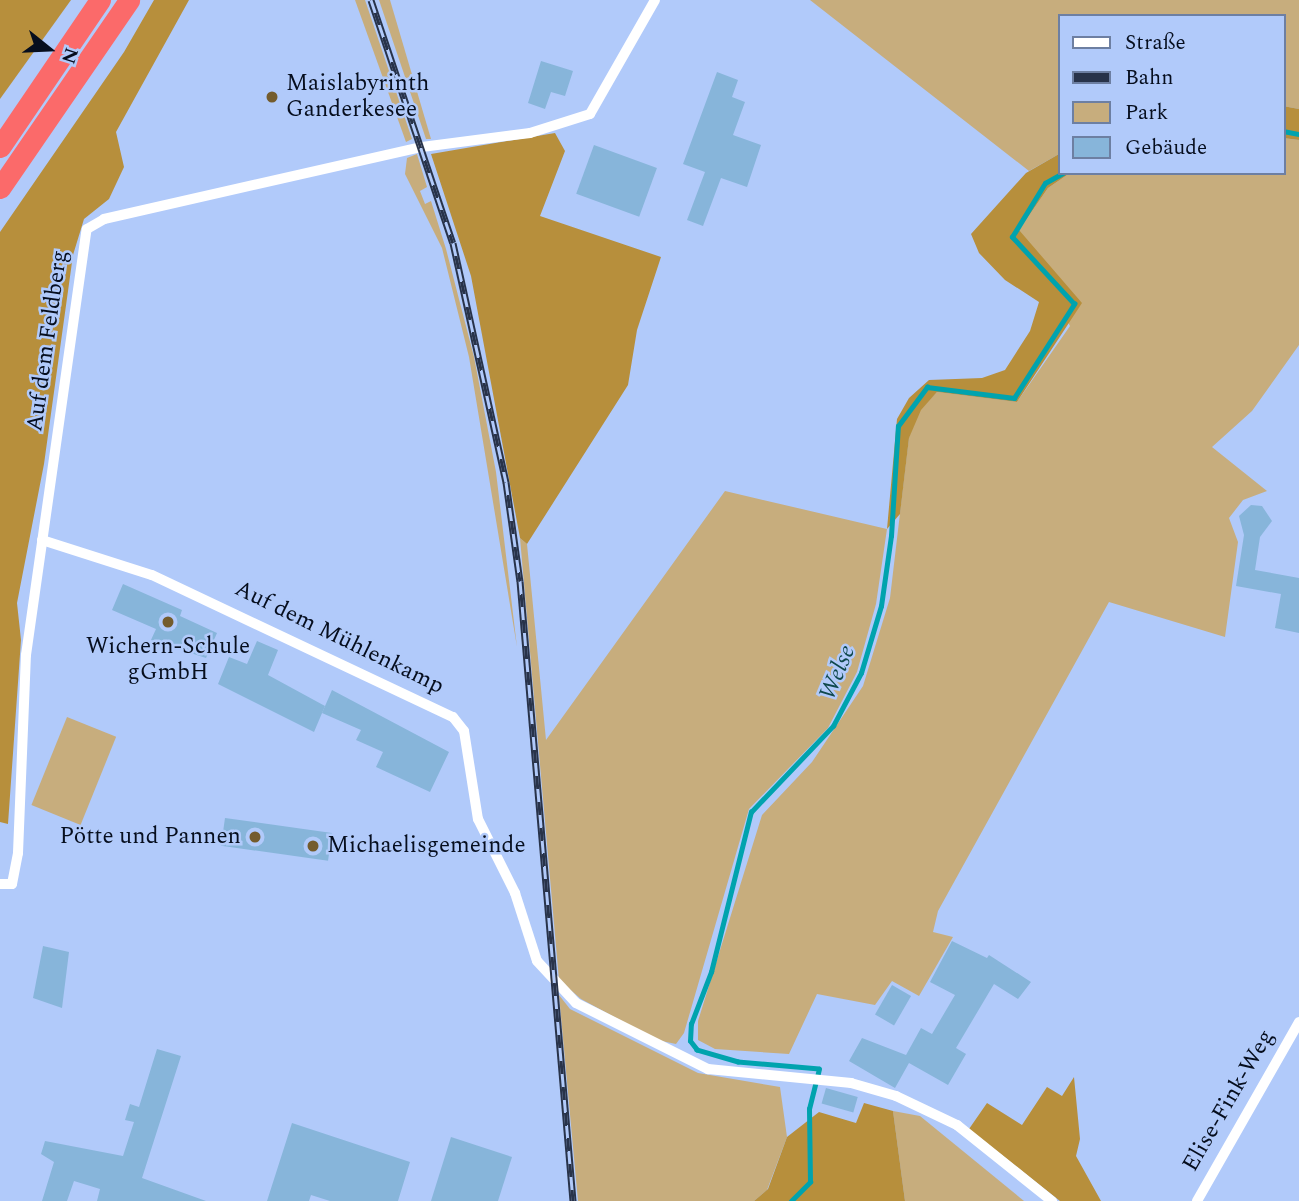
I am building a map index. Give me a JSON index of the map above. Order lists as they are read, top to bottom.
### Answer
{
  "streets": {
    "street": ["Auf dem Feldberg", "Auf dem Mühlenkamp", "Elise-Fink-Weg"]
  },
  "crossings": [
    ["Auf dem Feldberg", "Auf dem Mühlenkamp"]
  ],
  "water": ["Welse"],
  "places": [
    "Maislabyrinth Ganderkesee",
    "Wichern-Schule gGmbH",
    "Pötte und Pannen",
    "Michaelisgemeinde"
  ],
  "legend": [
    "Straße",
    "Bahn",
    "Park",
    "Gebäude"
  ],
  "north": "right"
}
